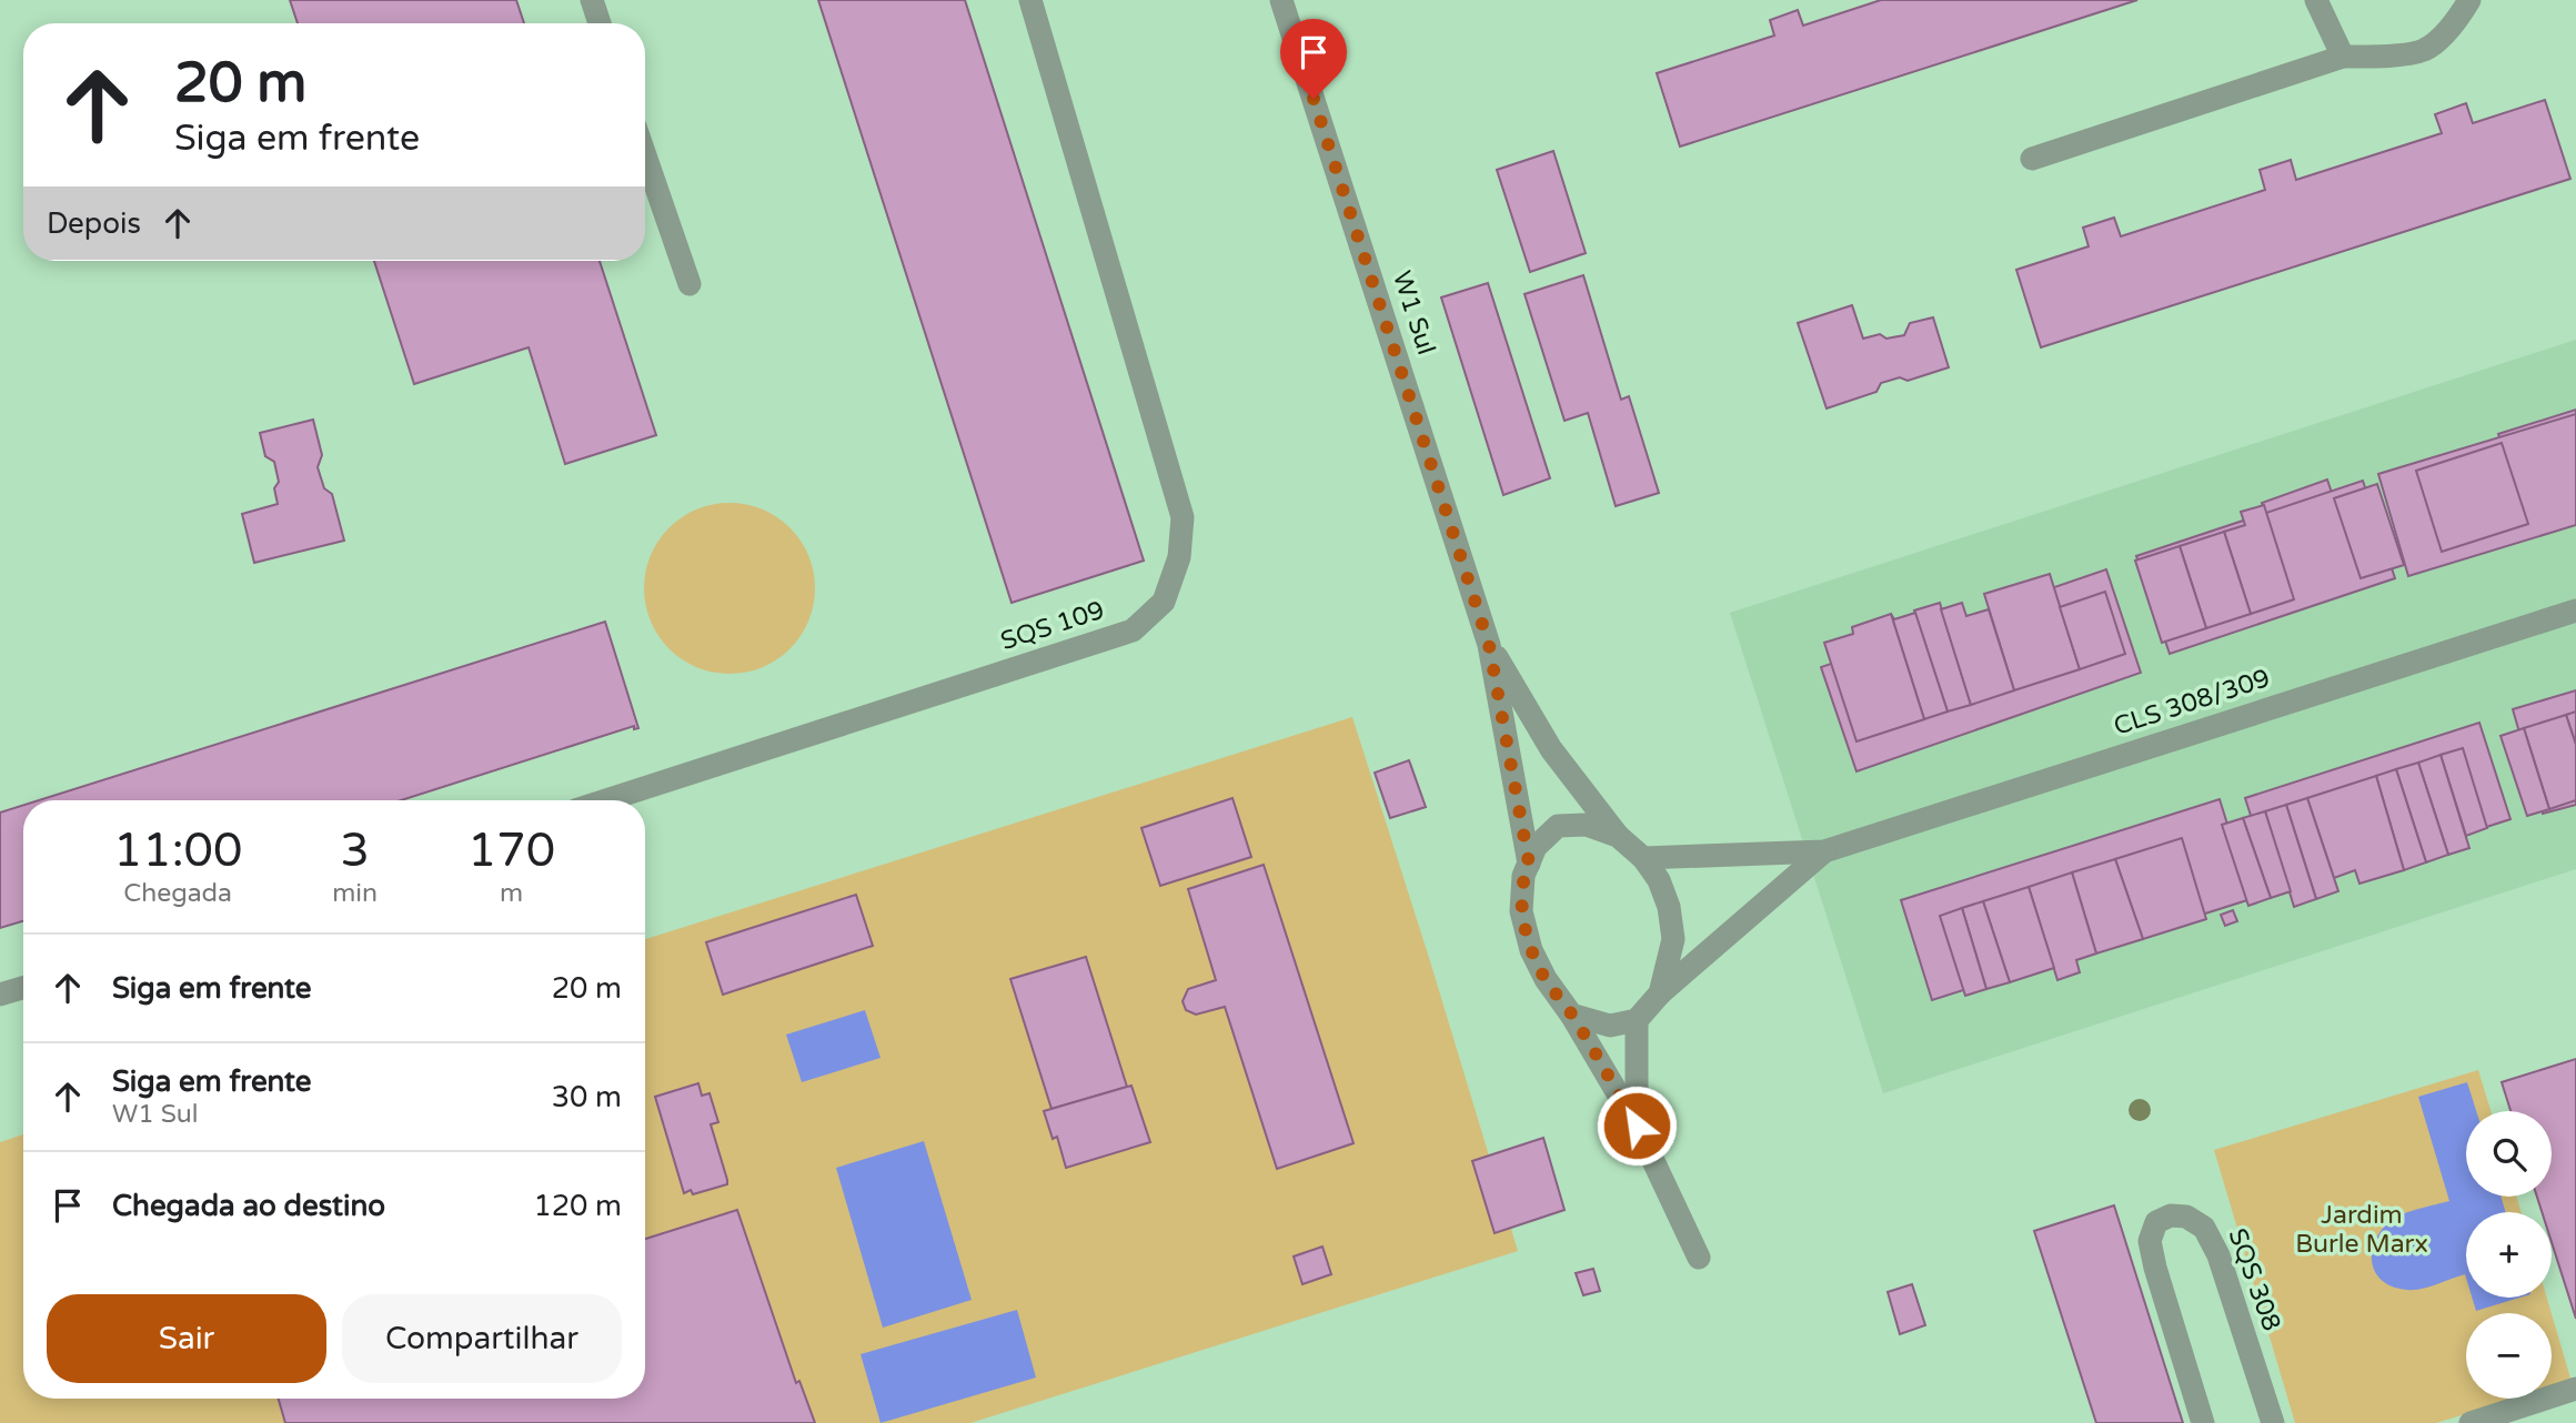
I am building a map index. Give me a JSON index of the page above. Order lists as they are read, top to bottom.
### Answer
{
  "streets": {
    "street": [
      "W1 Sul",
      "SQS 109",
      "CLS 308/309",
      "SQS 308"
    ]
  },
  "crossings": [
    ["W1 Sul", "CLS 308/309"]
  ],
  "parks": ["Jardim Burle Marx"],
  "page": {
    "turn": ["20 m", "Siga em frente"],
    "then": "Depois",
    "eta": [
      "11:00",
      "Chegada",
      "3",
      "min",
      "170",
      "m"
    ],
    "list": [
      {
        "name": "Siga em frente",
        "value": "20 m"
      },
      {
        "name": "Siga em frente",
        "note": "W1 Sul",
        "value": "30 m"
      },
      {
        "name": "Chegada ao destino",
        "value": "120 m"
      }
    ],
    "map_buttons": ["+", "−"],
    "buttons": ["Sair", "Compartilhar"]
  }
}
